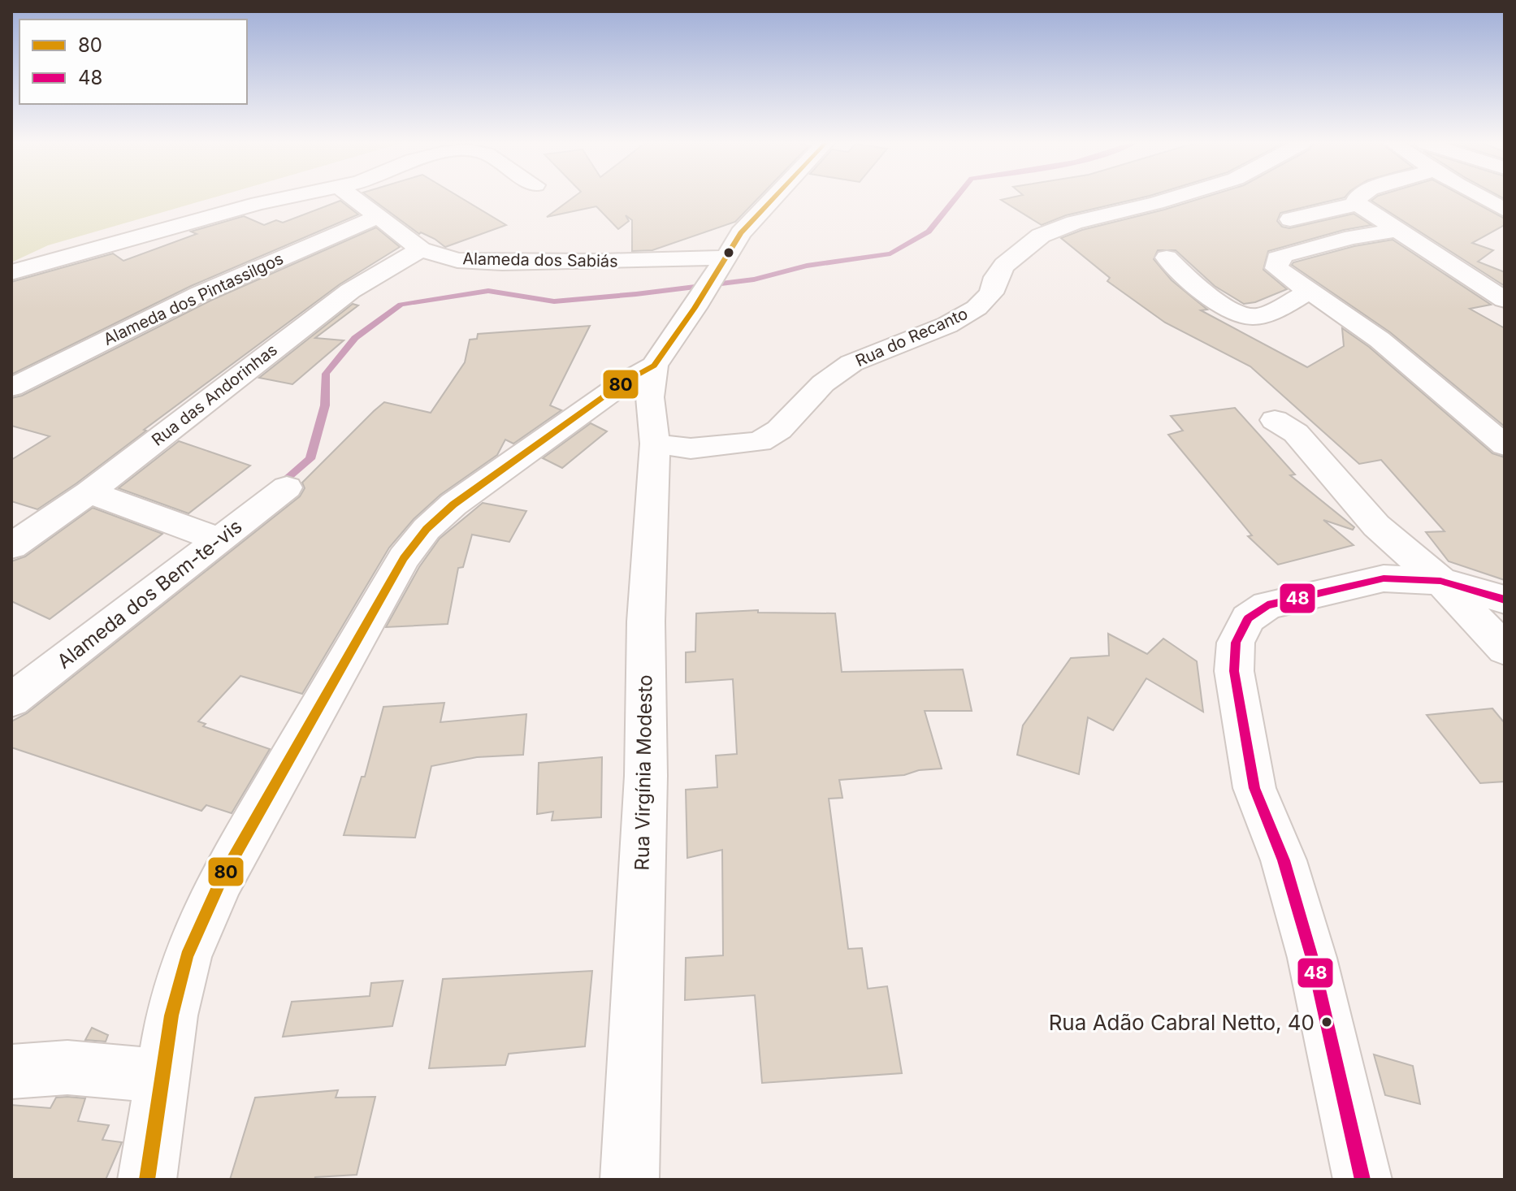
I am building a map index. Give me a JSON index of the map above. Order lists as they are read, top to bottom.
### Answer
{
  "streets": {
    "street": [
      "Alameda dos Sabiás",
      "Alameda dos Pintassilgos",
      "Rua do Recanto",
      "Rua das Andorinhas",
      "Alameda dos Bem-te-vis",
      "Rua Virgínia Modesto"
    ]
  },
  "crossings": [
    ["Alameda dos Sabiás", "Alameda dos Pintassilgos"],
    ["Alameda dos Sabiás", "Rua das Andorinhas"],
    ["Rua do Recanto", "Rua Virgínia Modesto"]
  ],
  "places": ["Rua Adão Cabral Netto, 40"],
  "lines": ["transit line 80", "transit line 48"],
  "legend": ["80", "48"]
}
